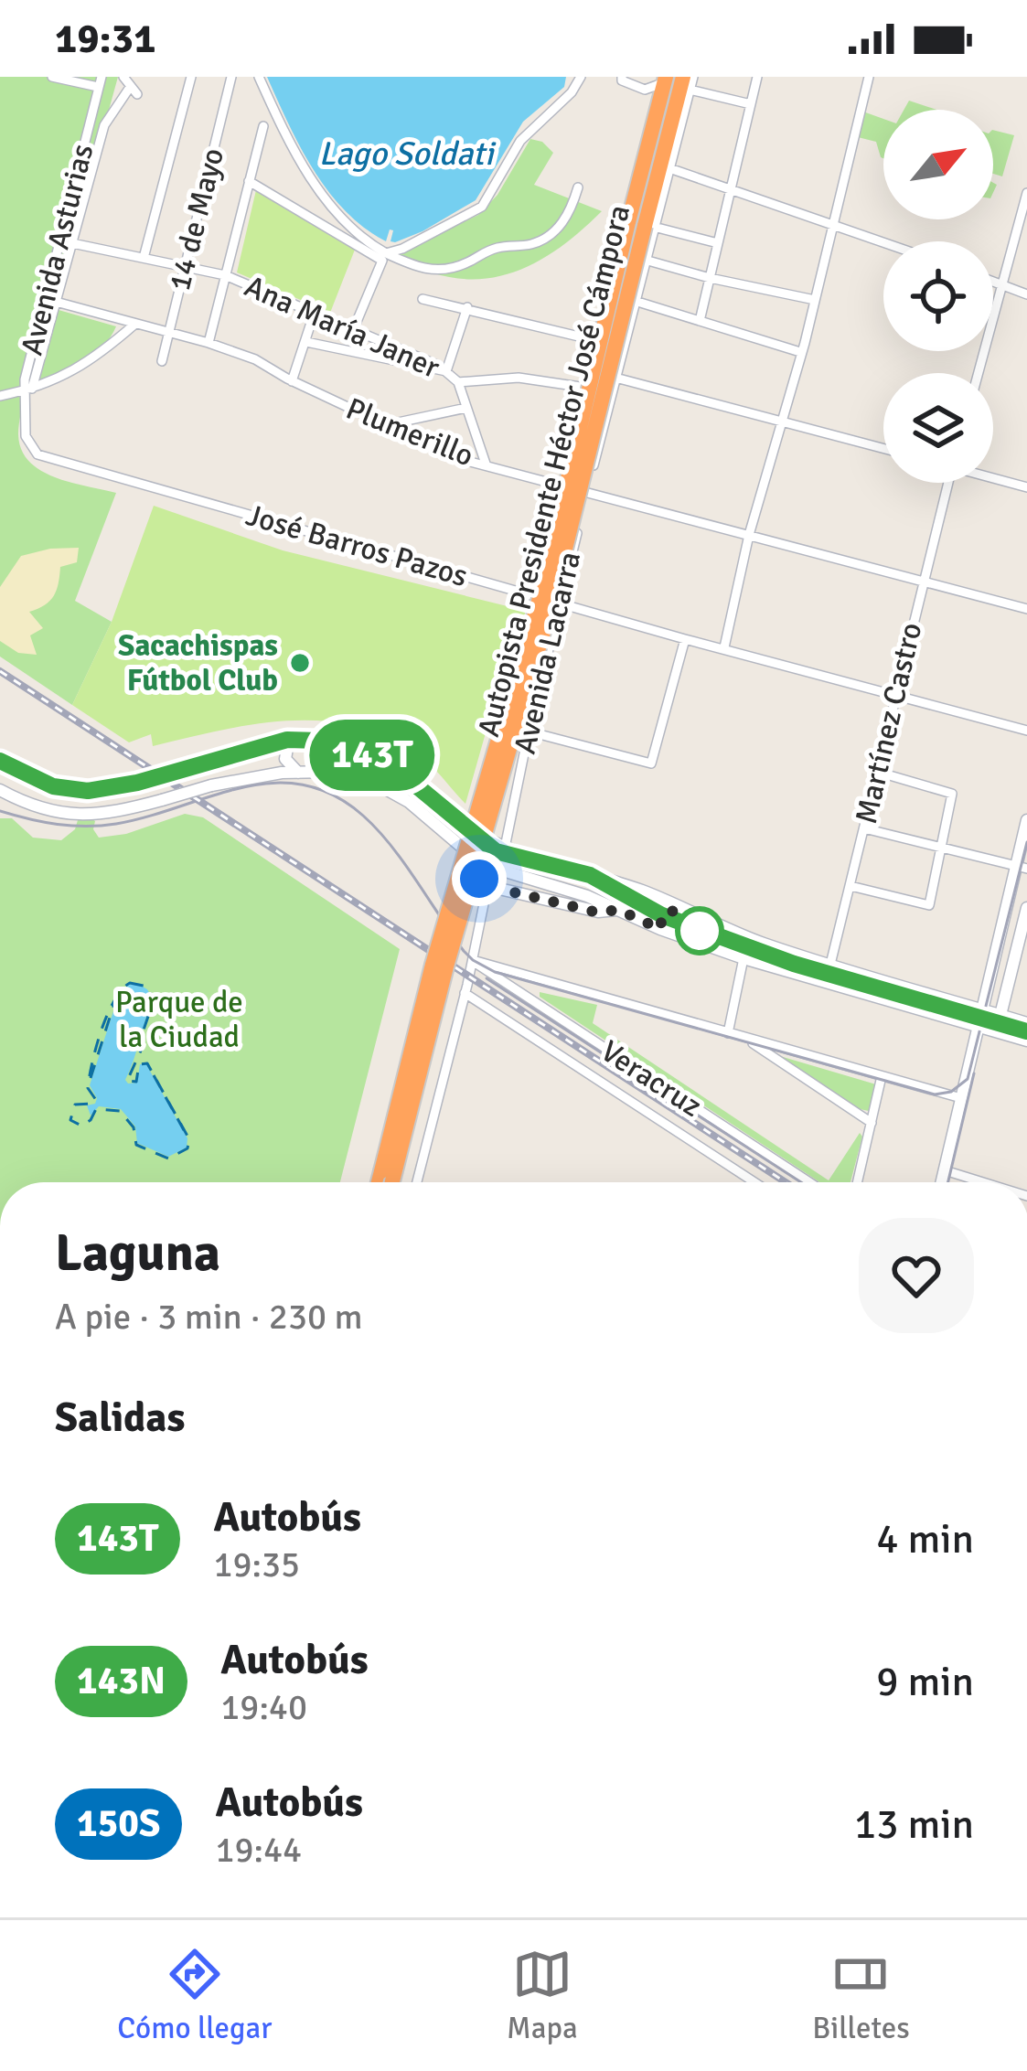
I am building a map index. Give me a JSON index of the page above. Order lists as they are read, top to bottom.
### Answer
{
  "streets": {
    "highway": ["Autopista Presidente Héctor José Cámpora"],
    "street": [
      "14 de Mayo",
      "Avenida Asturias",
      "Ana María Janer",
      "Plumerillo",
      "José Barros Pazos",
      "Avenida Lacarra",
      "Martínez Castro",
      "Veracruz"
    ]
  },
  "crossings": [
    ["14 de Mayo", "Ana María Janer"],
    ["14 de Mayo", "Plumerillo"],
    ["Avenida Asturias", "Ana María Janer"],
    ["Avenida Asturias", "Plumerillo"],
    ["Avenida Asturias", "José Barros Pazos"],
    ["Ana María Janer", "Avenida Lacarra"],
    ["Plumerillo", "Avenida Lacarra"],
    ["Plumerillo", "Martínez Castro"],
    ["Autopista Presidente Héctor José Cámpora", "Avenida Lacarra"],
    ["José Barros Pazos", "Avenida Lacarra"],
    ["José Barros Pazos", "Martínez Castro"]
  ],
  "water": ["Lago Soldati"],
  "parks": ["Parque de la Ciudad"],
  "places": ["Sacachispas Fútbol Club"],
  "lines": ["bus line 143T"],
  "north": "top right",
  "page": {
    "status": "19:31",
    "on_map": "143T",
    "heading": [
      ["Laguna", "A pie · 3 min · 230 m"],
      "Salidas"
    ],
    "list": [
      {
        "mark": "143T",
        "name": "Autobús",
        "note": "19:35",
        "value": "4 min"
      },
      {
        "mark": "143N",
        "name": "Autobús",
        "note": "19:40",
        "value": "9 min"
      },
      {
        "mark": "150S",
        "name": "Autobús",
        "note": "19:44",
        "value": "13 min"
      }
    ],
    "tabs": ["Cómo llegar", "Mapa", "Billetes"]
  }
}
